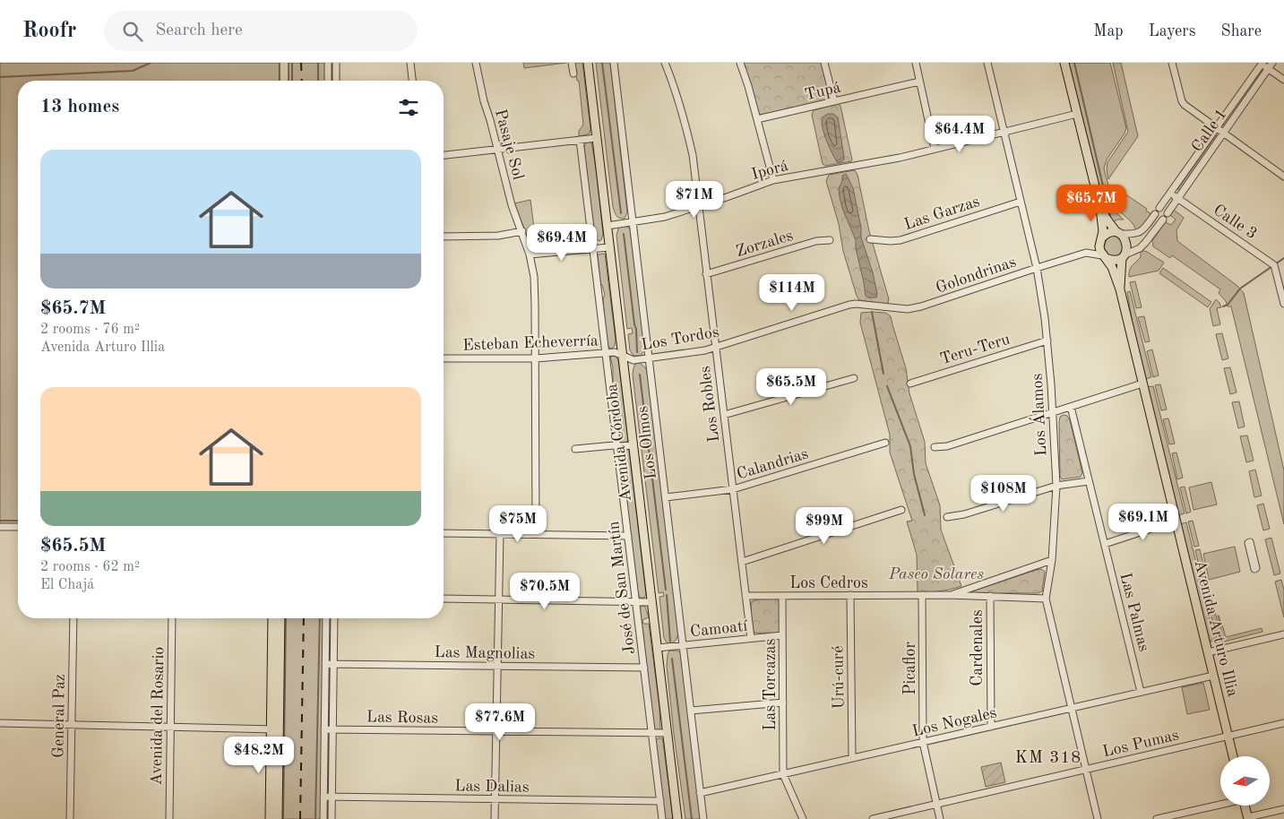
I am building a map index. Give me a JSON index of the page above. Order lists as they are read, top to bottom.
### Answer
{
  "streets": {
    "main road": ["Avenida Córdoba", "Avenida Arturo Illia"],
    "street": [
      "Tupá",
      "Calle 1",
      "Pasaje Sol",
      "Iporá",
      "Las Garzas",
      "Calle 3",
      "Zorzales",
      "Golondrinas",
      "Los Tordos",
      "Esteban Echeverría",
      "Teru-Teru",
      "Los Robles",
      "Los Álamos",
      "Los Olmos",
      "Calandrias",
      "Los Cedros",
      "José de San Martín",
      "Las Palmas",
      "Camoatí",
      "Cardenales",
      "Las Magnolias",
      "Picaflor",
      "Urú-curé",
      "Las Torcazas",
      "General Paz",
      "Avenida del Rosario",
      "Las Rosas",
      "Los Nogales",
      "Los Pumas",
      "Las Dalias"
    ]
  },
  "crossings": [
    ["Calle 1", "Calle 3"],
    ["Pasaje Sol", "Esteban Echeverría"],
    ["Iporá", "Los Robles"],
    ["Iporá", "Los Álamos"],
    ["Iporá", "Avenida Córdoba"],
    ["Iporá", "Los Olmos"],
    ["Las Garzas", "Los Álamos"],
    ["Zorzales", "Los Robles"],
    ["Golondrinas", "Los Tordos"],
    ["Golondrinas", "Los Álamos"],
    ["Golondrinas", "Avenida Arturo Illia"],
    ["Los Tordos", "Esteban Echeverría"],
    ["Los Tordos", "Los Robles"],
    ["Los Tordos", "Avenida Córdoba"],
    ["Los Tordos", "Los Olmos"],
    ["Esteban Echeverría", "Avenida Córdoba"],
    ["Esteban Echeverría", "José de San Martín"],
    ["Teru-Teru", "Los Álamos"],
    ["Los Robles", "Calandrias"],
    ["Los Robles", "Los Cedros"],
    ["Los Robles", "Camoatí"],
    ["Los Álamos", "Los Cedros"],
    ["Los Álamos", "Los Nogales"],
    ["Los Álamos", "Los Pumas"],
    ["Avenida Córdoba", "Camoatí"],
    ["Avenida Córdoba", "Las Rosas"],
    ["Los Olmos", "Calandrias"],
    ["Los Olmos", "Camoatí"],
    ["Los Olmos", "Los Nogales"],
    ["Los Cedros", "Cardenales"],
    ["Los Cedros", "Picaflor"],
    ["Los Cedros", "Urú-curé"],
    ["Los Cedros", "Las Torcazas"],
    ["José de San Martín", "Las Magnolias"],
    ["José de San Martín", "Las Rosas"],
    ["José de San Martín", "Las Dalias"],
    ["Las Palmas", "Los Nogales"],
    ["Camoatí", "Las Torcazas"],
    ["Avenida Arturo Illia", "Los Nogales"],
    ["Avenida Arturo Illia", "Los Pumas"],
    ["Cardenales", "Los Nogales"],
    ["Picaflor", "Los Nogales"],
    ["Picaflor", "Los Pumas"],
    ["Urú-curé", "Los Nogales"],
    ["Las Torcazas", "Los Nogales"]
  ],
  "districts": ["KM 318"],
  "parks": ["Paseo Solares"],
  "north": "left",
  "page": {
    "header": "Roofr",
    "search": "Search here",
    "nav": ["Map", "Layers", "Share"],
    "heading": "13 homes",
    "price": [
      "$64.4M",
      "$71M",
      "$65.7M",
      "$69.4M",
      "$114M",
      "$65.5M",
      "$108M",
      "$69.1M",
      "$75M",
      "$99M",
      "$70.5M",
      "$77.6M",
      "$48.2M"
    ],
    "list": [
      {
        "name": "$65.7M",
        "note": "2 rooms · 76 m² · Avenida Arturo Illia"
      },
      {
        "name": "$65.5M",
        "note": "2 rooms · 62 m² · El Chajá"
      }
    ]
  }
}
